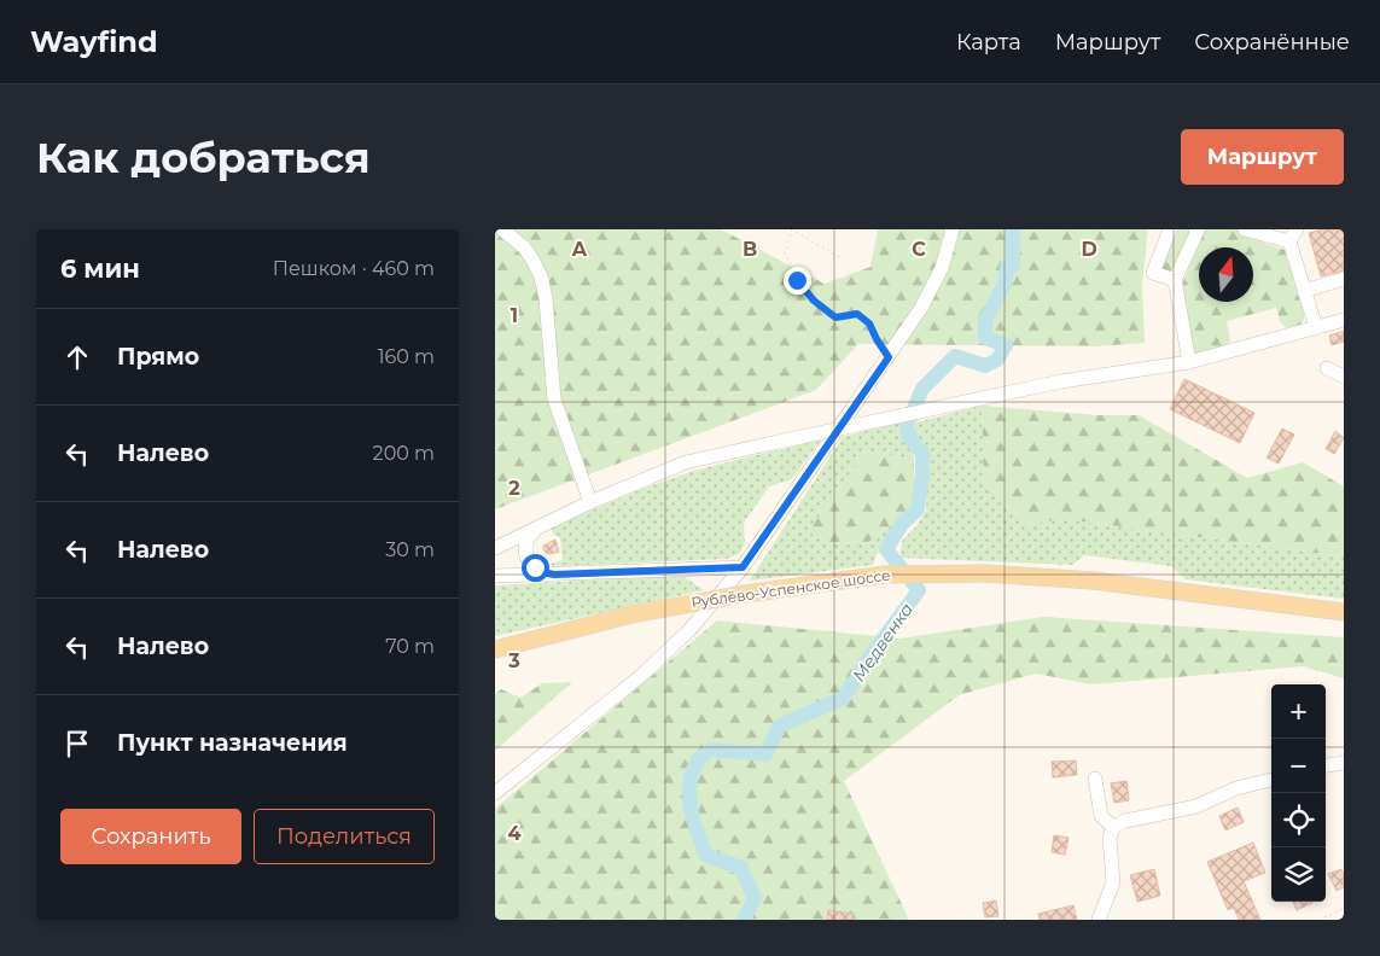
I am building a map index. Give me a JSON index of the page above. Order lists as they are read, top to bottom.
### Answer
{
  "streets": {
    "main road": ["Рублёво-Успенское шоссе"]
  },
  "water": ["Медвенка"],
  "north": "top",
  "page": {
    "header": "Wayfind",
    "nav": ["Карта", "Маршрут", "Сохранённые"],
    "buttons": [
      "Маршрут",
      ["Сохранить", "Поделиться"]
    ],
    "title": "Как добраться",
    "heading": ["6 мин", "Пешком · 460 m"],
    "list": [
      ["Прямо", "160 m"],
      ["Налево", "200 m"],
      ["Налево", "30 m"],
      ["Налево", "70 m"],
      "Пункт назначения"
    ],
    "map_buttons": ["+", "−"]
  },
  "grid": {
    "columns": [
      "A",
      "B",
      "C",
      "D"
    ],
    "rows": [
      "1",
      "2",
      "3",
      "4"
    ]
  }
}
